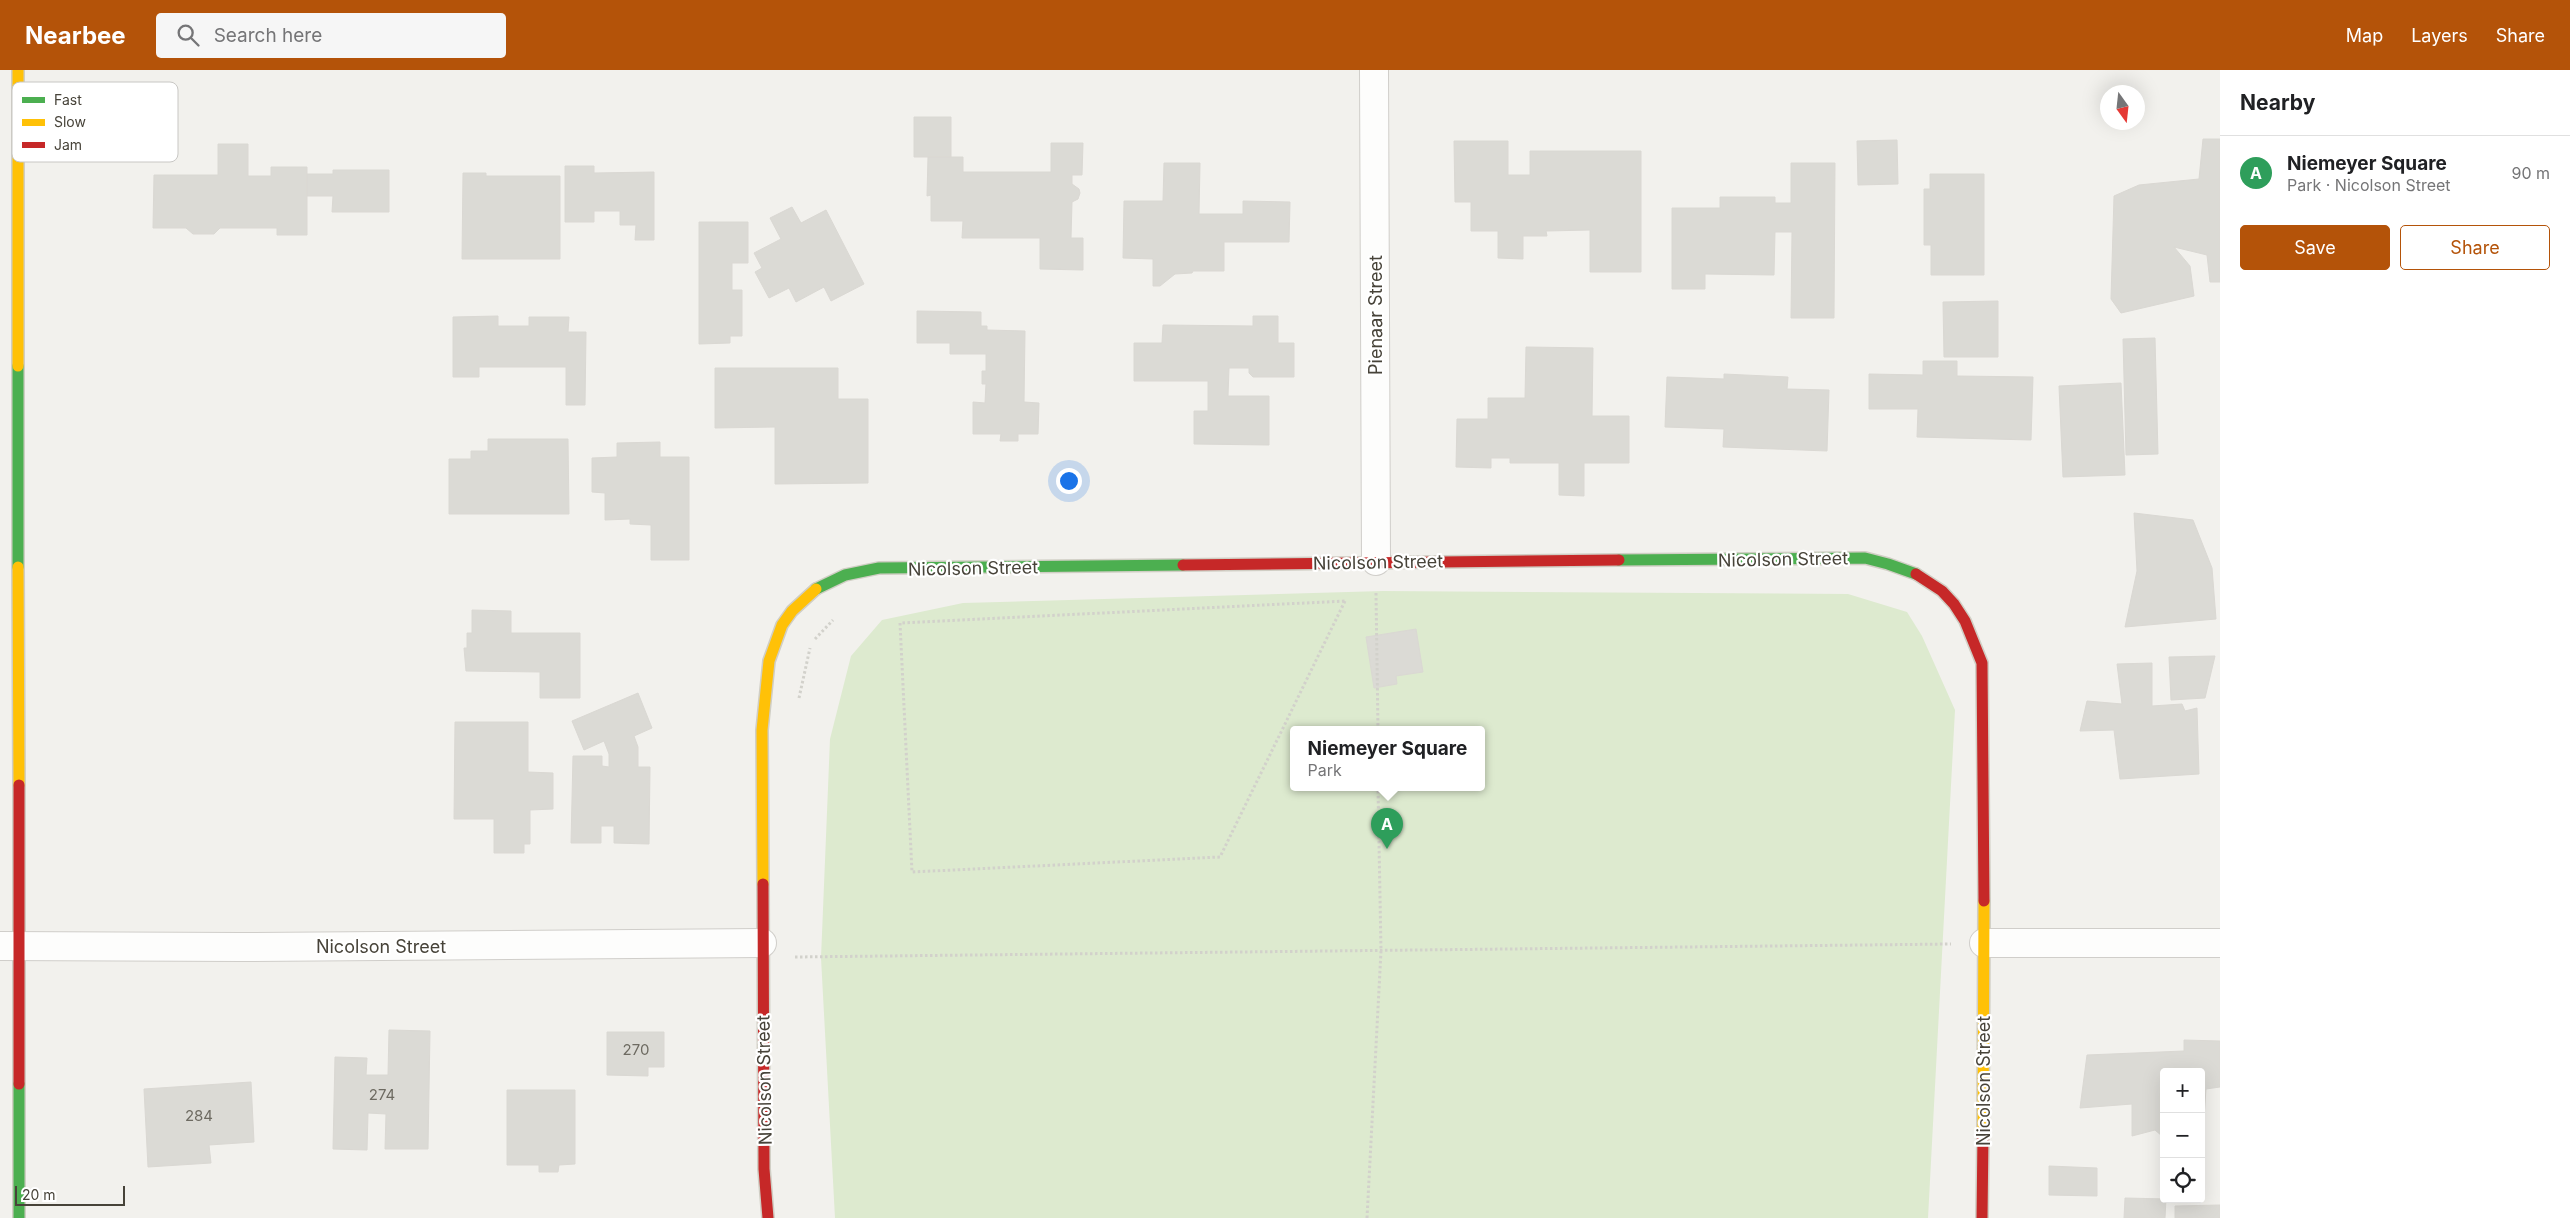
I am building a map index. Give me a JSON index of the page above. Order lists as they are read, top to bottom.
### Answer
{
  "streets": {
    "street": ["Pienaar Street", "Nicolson Street"]
  },
  "crossings": [
    ["Pienaar Street", "Nicolson Street"]
  ],
  "house_numbers": ["270", "274", "284"],
  "legend": ["Fast", "Slow", "Jam"],
  "scale_bar": "20 m",
  "north": "bottom",
  "page": {
    "header": "Nearbee",
    "search": "Search here",
    "nav": ["Map", "Layers", "Share"],
    "heading": "Nearby",
    "list": [
      {
        "mark": "A",
        "name": "Niemeyer Square",
        "note": "Park · Nicolson Street",
        "value": "90 m"
      }
    ],
    "buttons": ["Save", "Share"],
    "popup": ["Niemeyer Square", "Park"],
    "pins": "A",
    "map_buttons": ["+", "−"],
    "scale": "20 m"
  }
}
